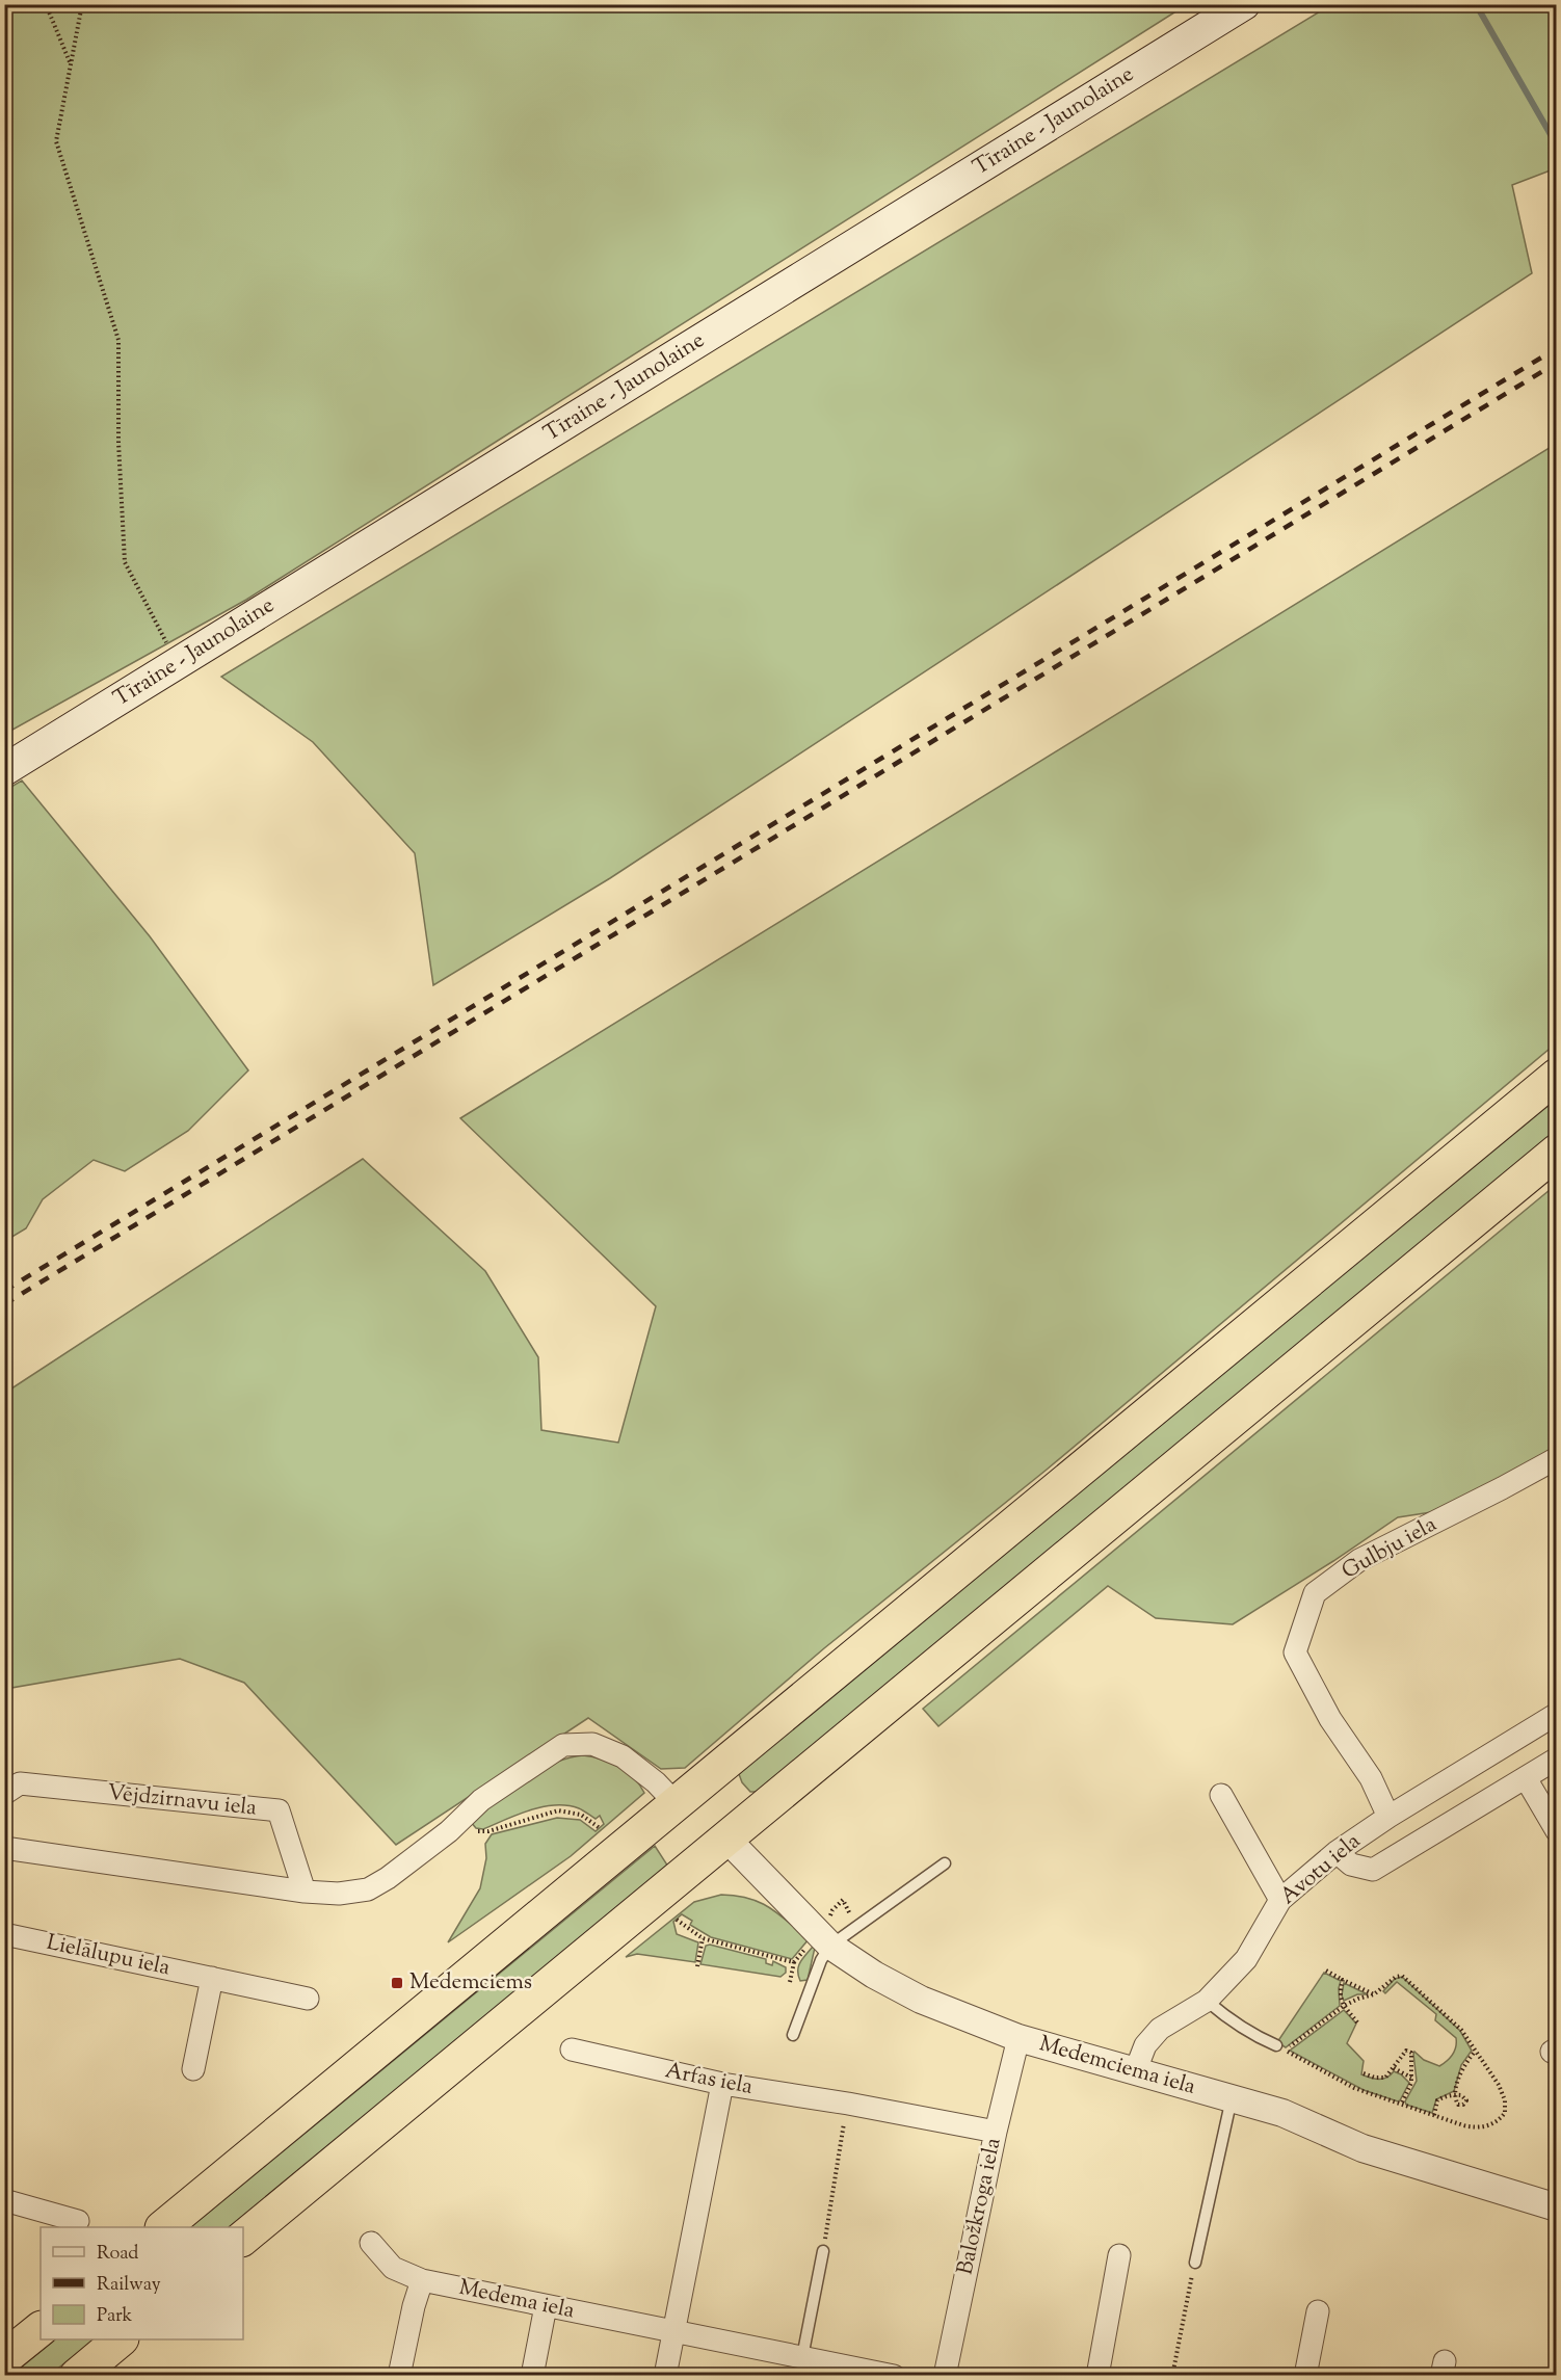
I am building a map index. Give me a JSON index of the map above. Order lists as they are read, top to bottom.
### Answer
{
  "streets": {
    "main road": ["Tīraine - Jaunolaine"],
    "street": [
      "Gulbju iela",
      "Vējdzirnavu iela",
      "Avotu iela",
      "Lielālupu iela",
      "Medemciema iela",
      "Arfas iela",
      "Baložkroga iela",
      "Medema iela"
    ]
  },
  "crossings": [
    ["Gulbju iela", "Avotu iela"],
    ["Avotu iela", "Medemciema iela"],
    ["Medemciema iela", "Baložkroga iela"],
    ["Arfas iela", "Baložkroga iela"]
  ],
  "places": {
    "transit": ["Medemciems"]
  },
  "legend": ["Road", "Railway", "Park"]
}
